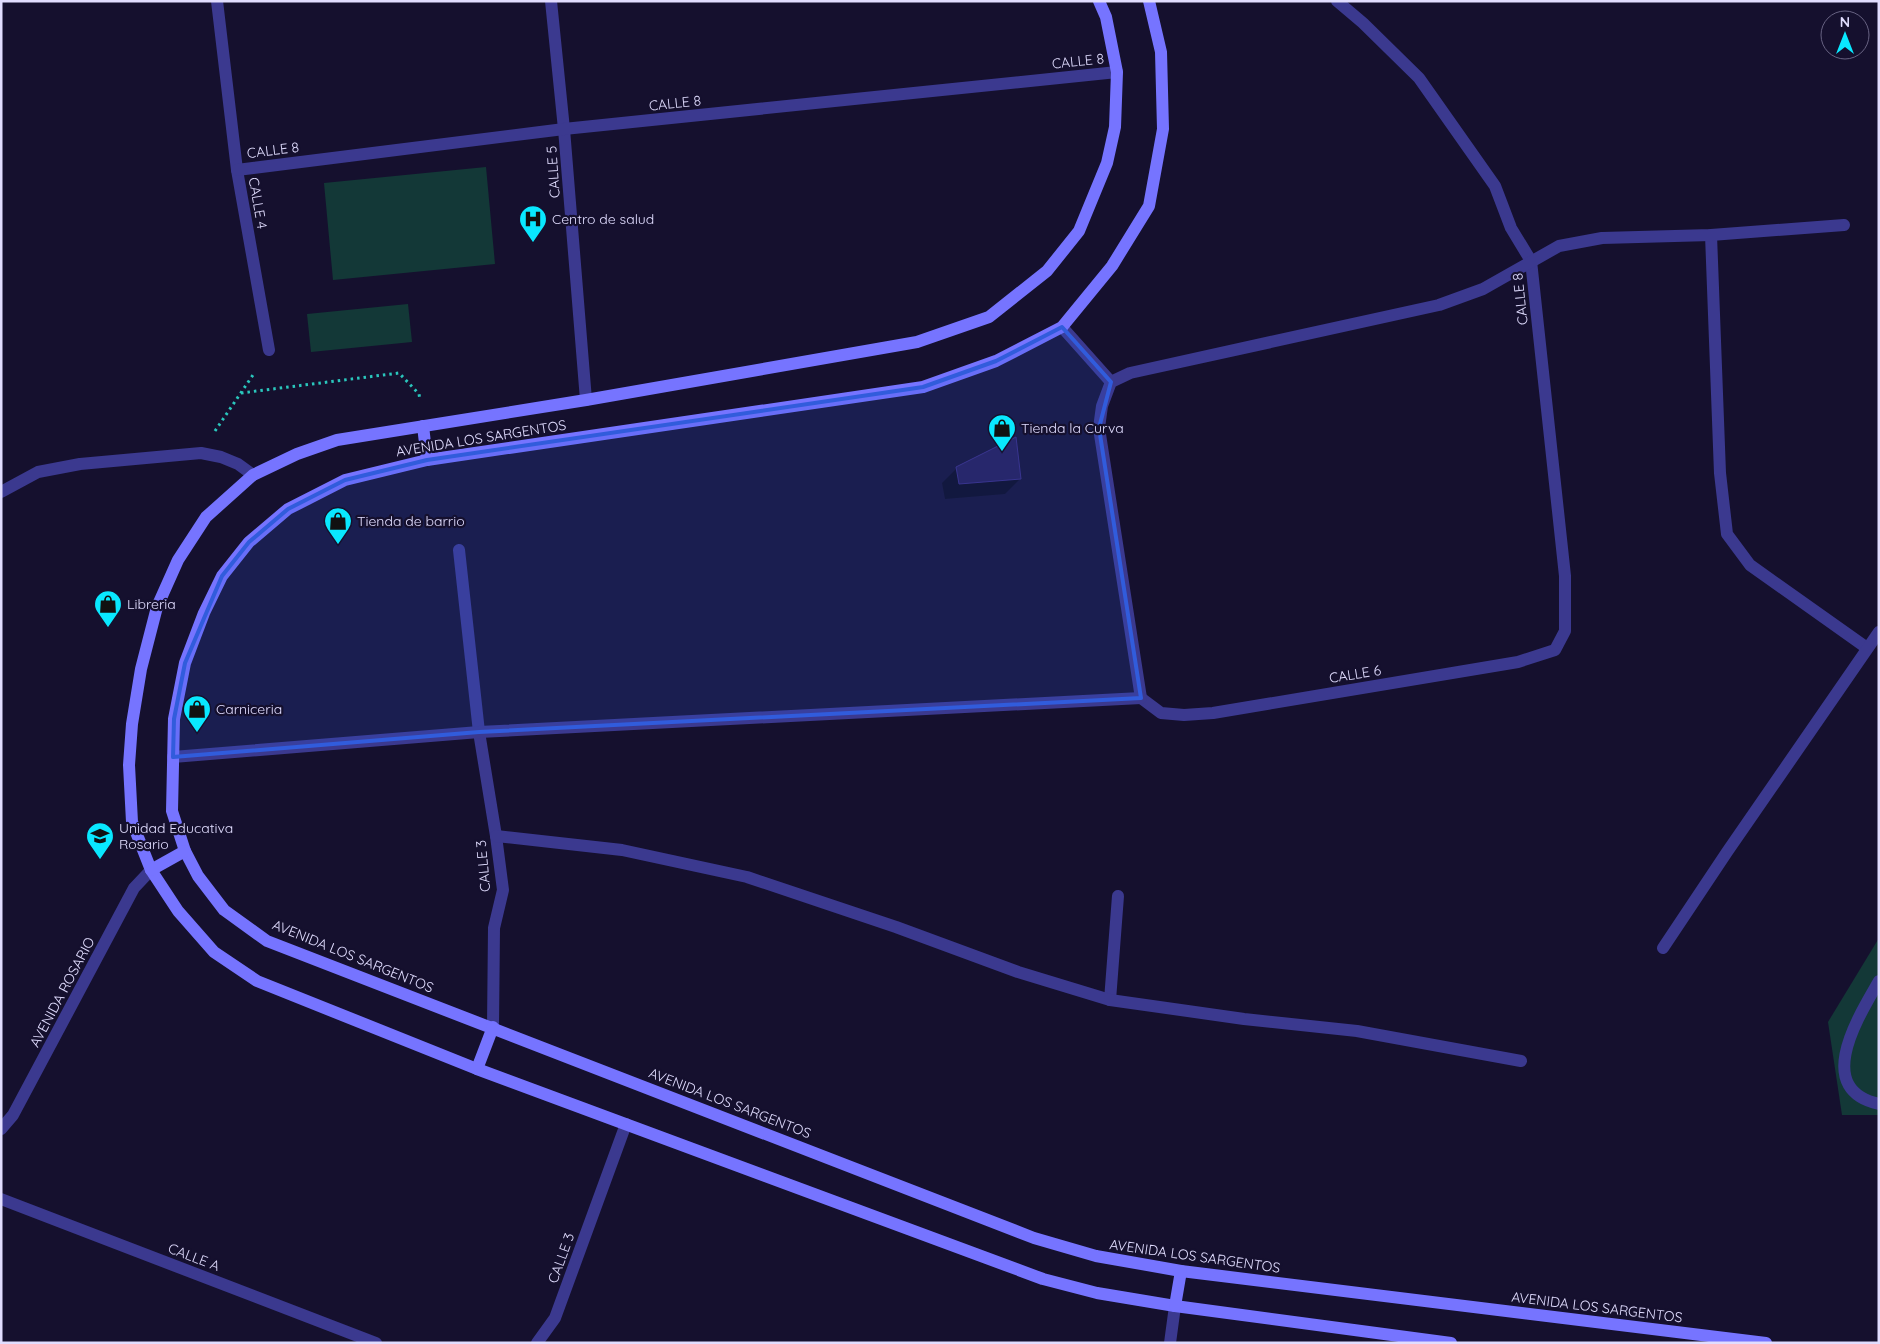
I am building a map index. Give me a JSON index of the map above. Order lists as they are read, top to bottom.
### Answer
{
  "streets": {
    "main road": ["AVENIDA LOS SARGENTOS"],
    "street": [
      "CALLE 8",
      "CALLE 5",
      "CALLE 4",
      "CALLE 6",
      "CALLE 3",
      "AVENIDA ROSARIO",
      "CALLE A"
    ]
  },
  "crossings": [
    ["CALLE 8", "CALLE 5"],
    ["CALLE 8", "CALLE 4"],
    ["CALLE 8", "AVENIDA LOS SARGENTOS"],
    ["CALLE 8", "CALLE 6"],
    ["CALLE 5", "AVENIDA LOS SARGENTOS"],
    ["AVENIDA LOS SARGENTOS", "CALLE 3"],
    ["AVENIDA LOS SARGENTOS", "AVENIDA ROSARIO"]
  ],
  "places": {
    "hospital": ["Centro de salud"],
    "shop": [
      "Tienda la Curva",
      "Tienda de barrio",
      "Libreria",
      "Carniceria"
    ],
    "school or university": ["Unidad Educativa Rosario"]
  },
  "north": "top"
}
